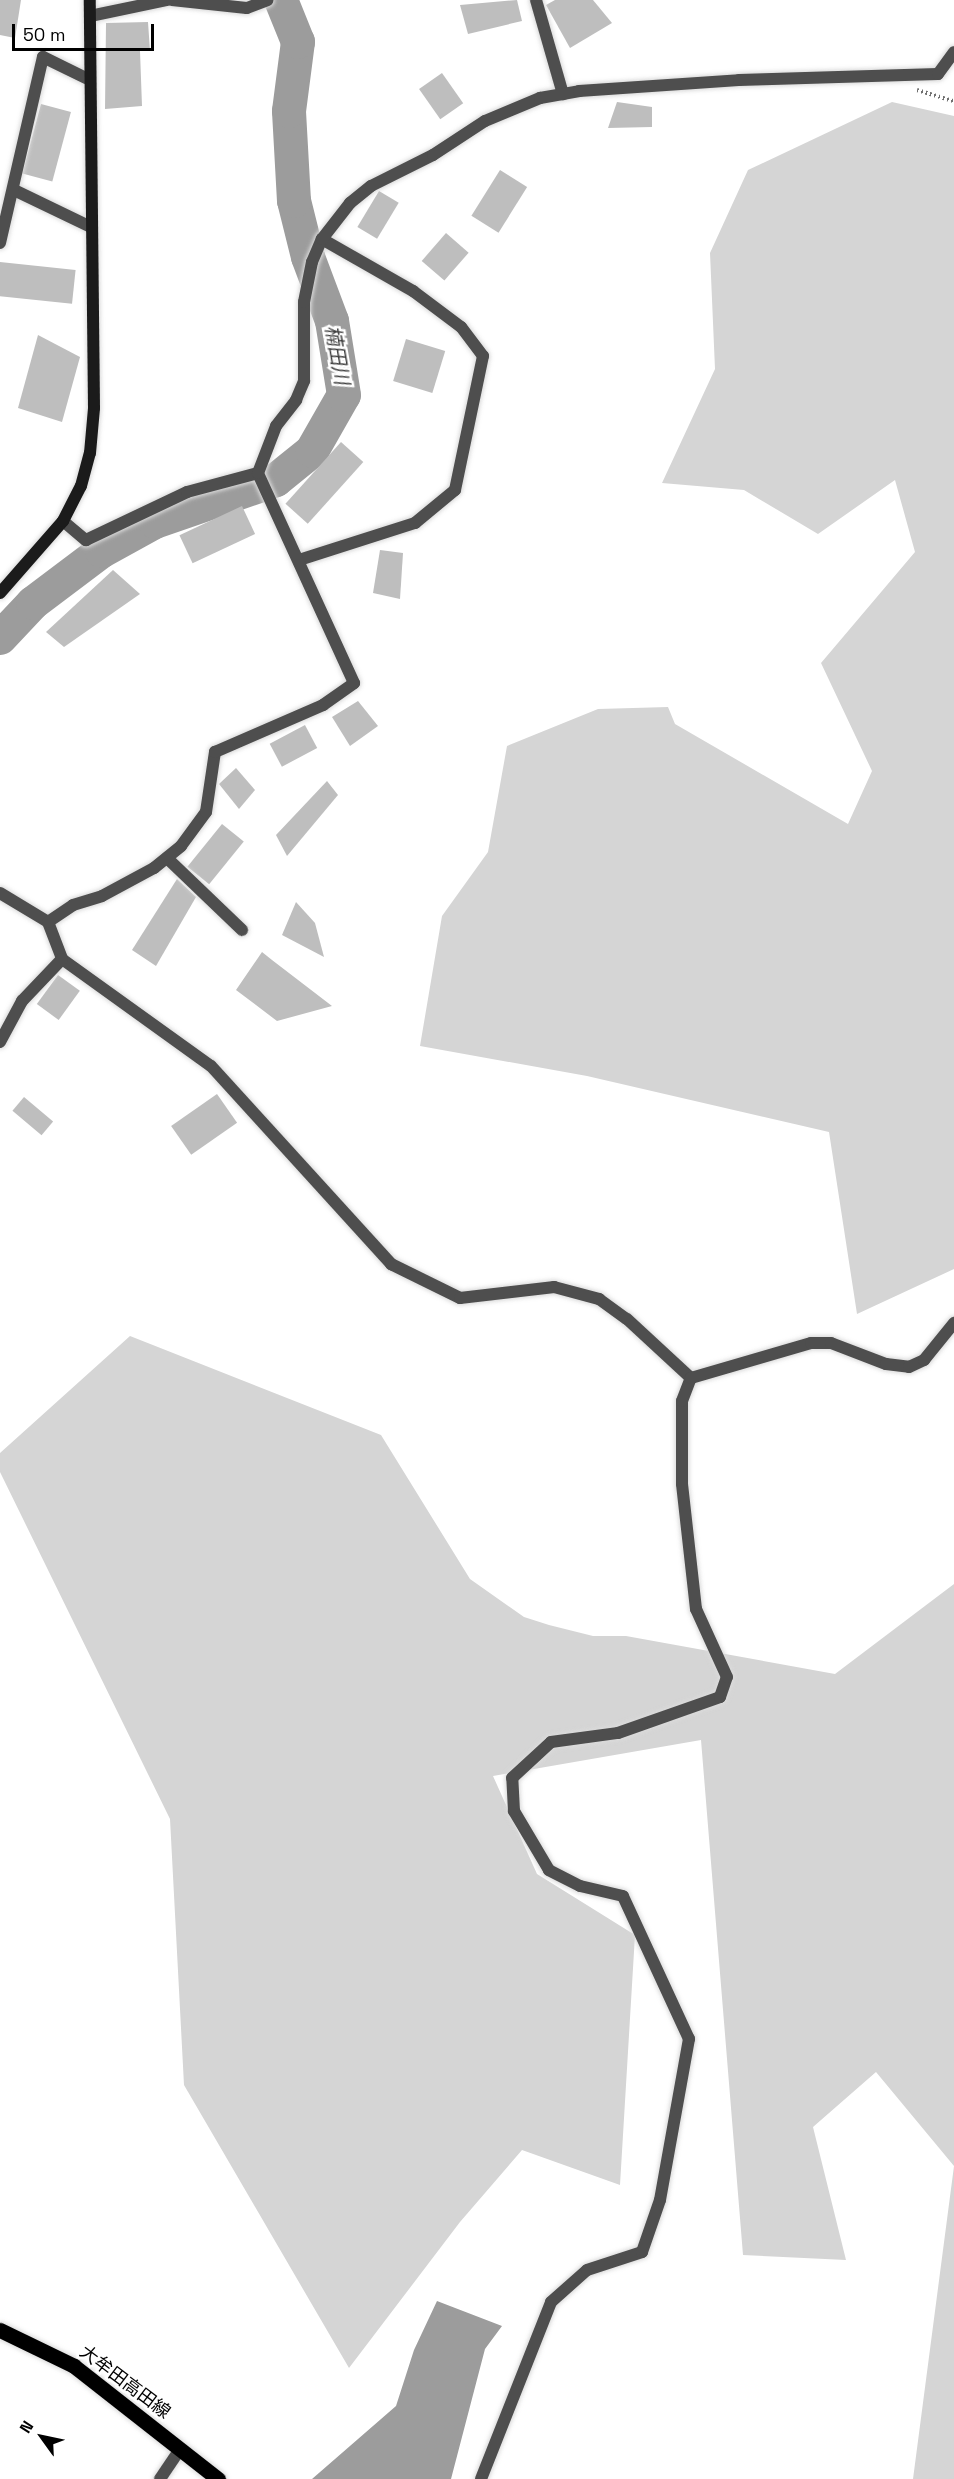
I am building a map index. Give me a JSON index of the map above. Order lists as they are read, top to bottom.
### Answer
{
  "streets": {
    "main road": ["大牟田高田線"]
  },
  "water": ["楠田川"],
  "scale_bar": "50 m",
  "north": "top left"
}
